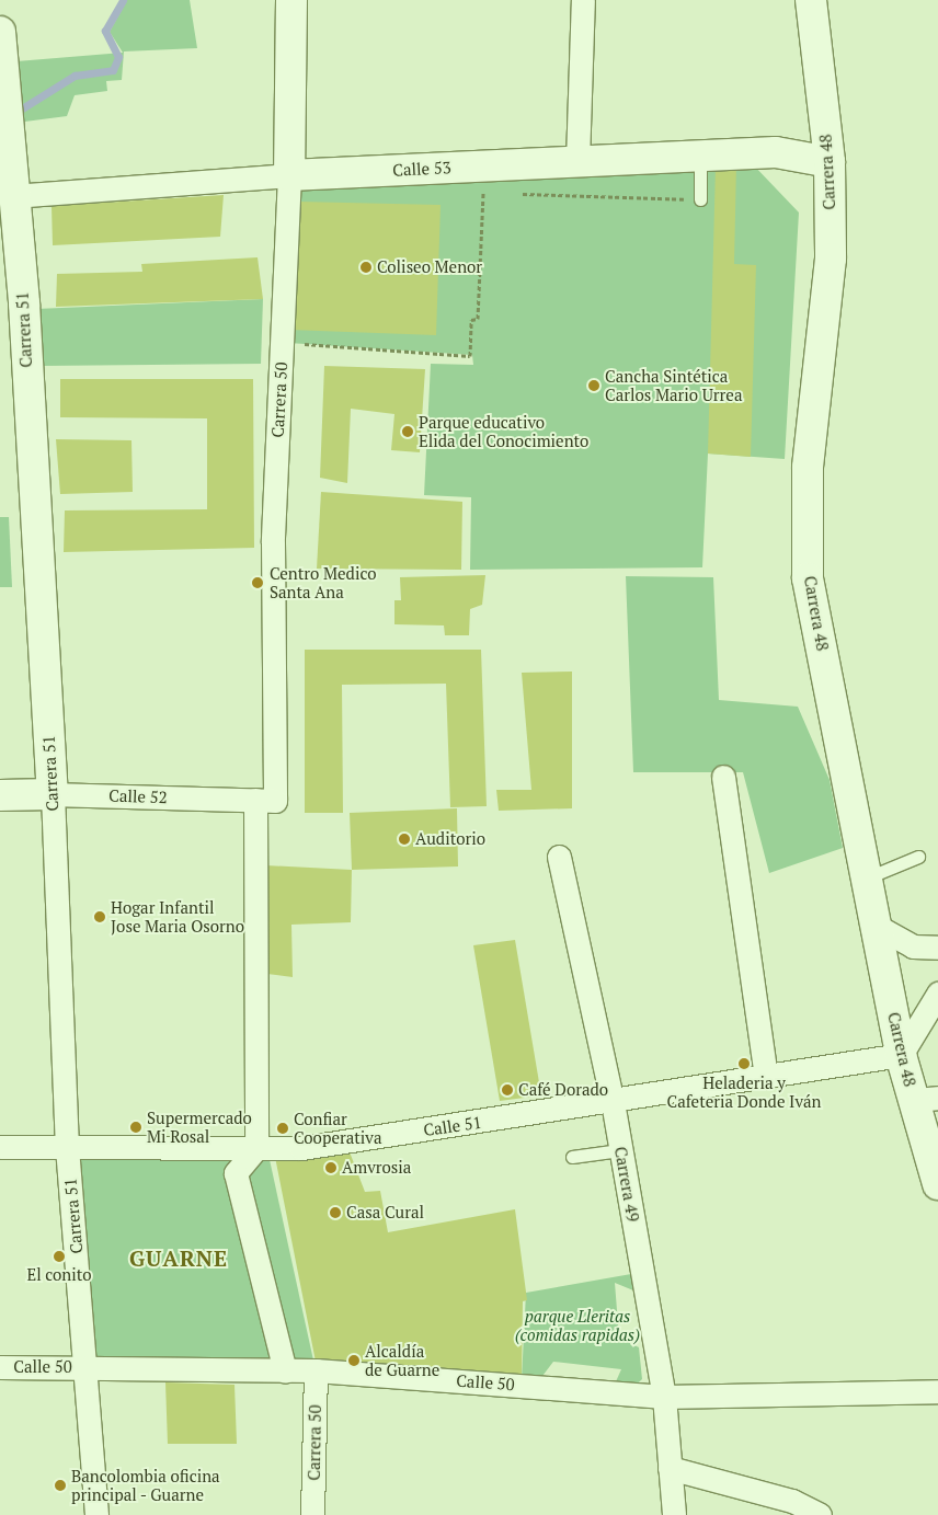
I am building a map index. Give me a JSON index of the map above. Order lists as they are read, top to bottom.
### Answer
{
  "streets": {
    "street": [
      "Calle 53",
      "Carrera 48",
      "Carrera 51",
      "Carrera 50",
      "Calle 52",
      "Calle 51",
      "Carrera 49",
      "Calle 50"
    ]
  },
  "crossings": [
    ["Calle 53", "Carrera 48"],
    ["Calle 53", "Carrera 51"],
    ["Calle 53", "Carrera 50"],
    ["Carrera 48", "Calle 51"],
    ["Carrera 51", "Calle 52"],
    ["Carrera 51", "Calle 51"],
    ["Carrera 51", "Calle 50"],
    ["Carrera 50", "Calle 52"],
    ["Carrera 50", "Calle 51"],
    ["Carrera 50", "Calle 50"],
    ["Calle 51", "Carrera 49"],
    ["Carrera 49", "Calle 50"]
  ],
  "districts": ["GUARNE"],
  "parks": ["parque Lleritas (comidas rapidas)"],
  "places": [
    "Coliseo Menor",
    "Cancha Sintética Carlos Mario Urrea",
    "Parque educativo Elida del Conocimiento",
    "Centro Medico Santa Ana",
    "Auditorio",
    "Hogar Infantil Jose Maria Osorno",
    "Heladeria y Cafeteria Donde Iván",
    "Café Dorado",
    "Supermercado Mi Rosal",
    "Confiar Cooperativa",
    "Amvrosia",
    "Casa Cural",
    "El conito",
    "Alcaldía de Guarne",
    "Bancolombia oficina principal - Guarne"
  ]
}
